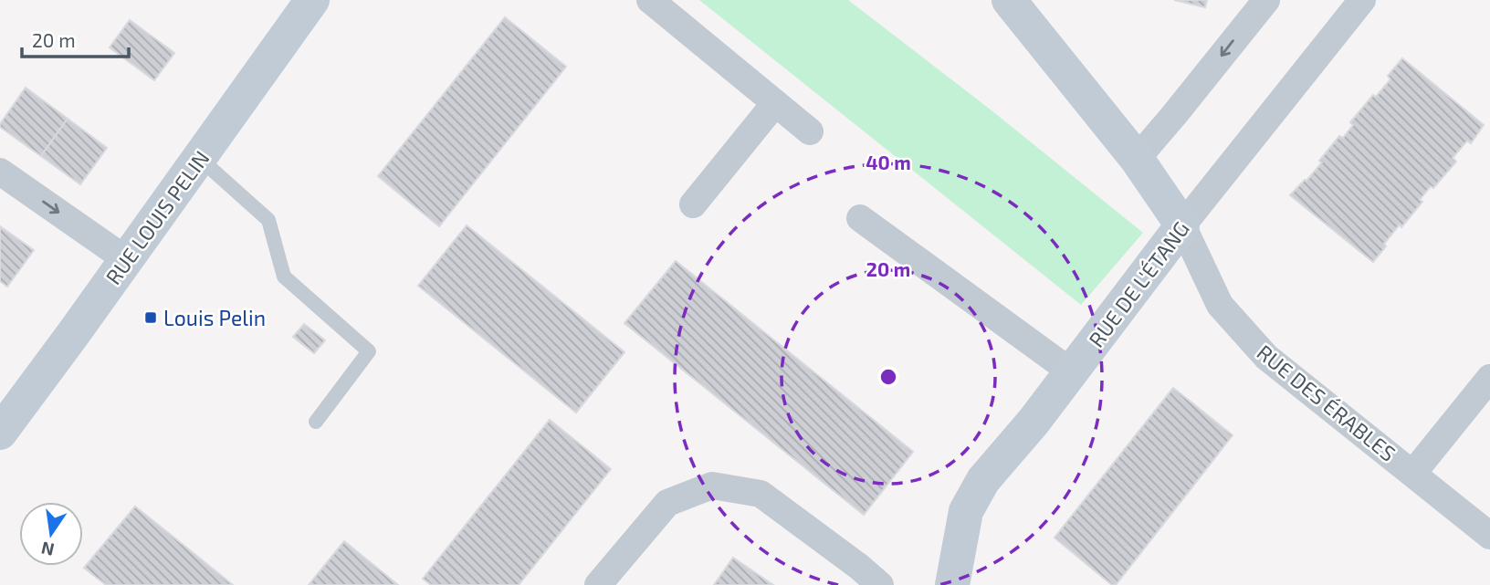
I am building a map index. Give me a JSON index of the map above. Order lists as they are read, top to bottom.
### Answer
{
  "streets": {
    "street": ["RUE LOUIS PELIN", "RUE DE L'ÉTANG", "RUE DES ÉRABLES"]
  },
  "crossings": [
    ["RUE DE L'ÉTANG", "RUE DES ÉRABLES"]
  ],
  "places": {
    "transit": ["Louis Pelin"]
  },
  "scale_bar": "20 m",
  "north": "bottom",
  "rings": ["40 m", "20 m"]
}
